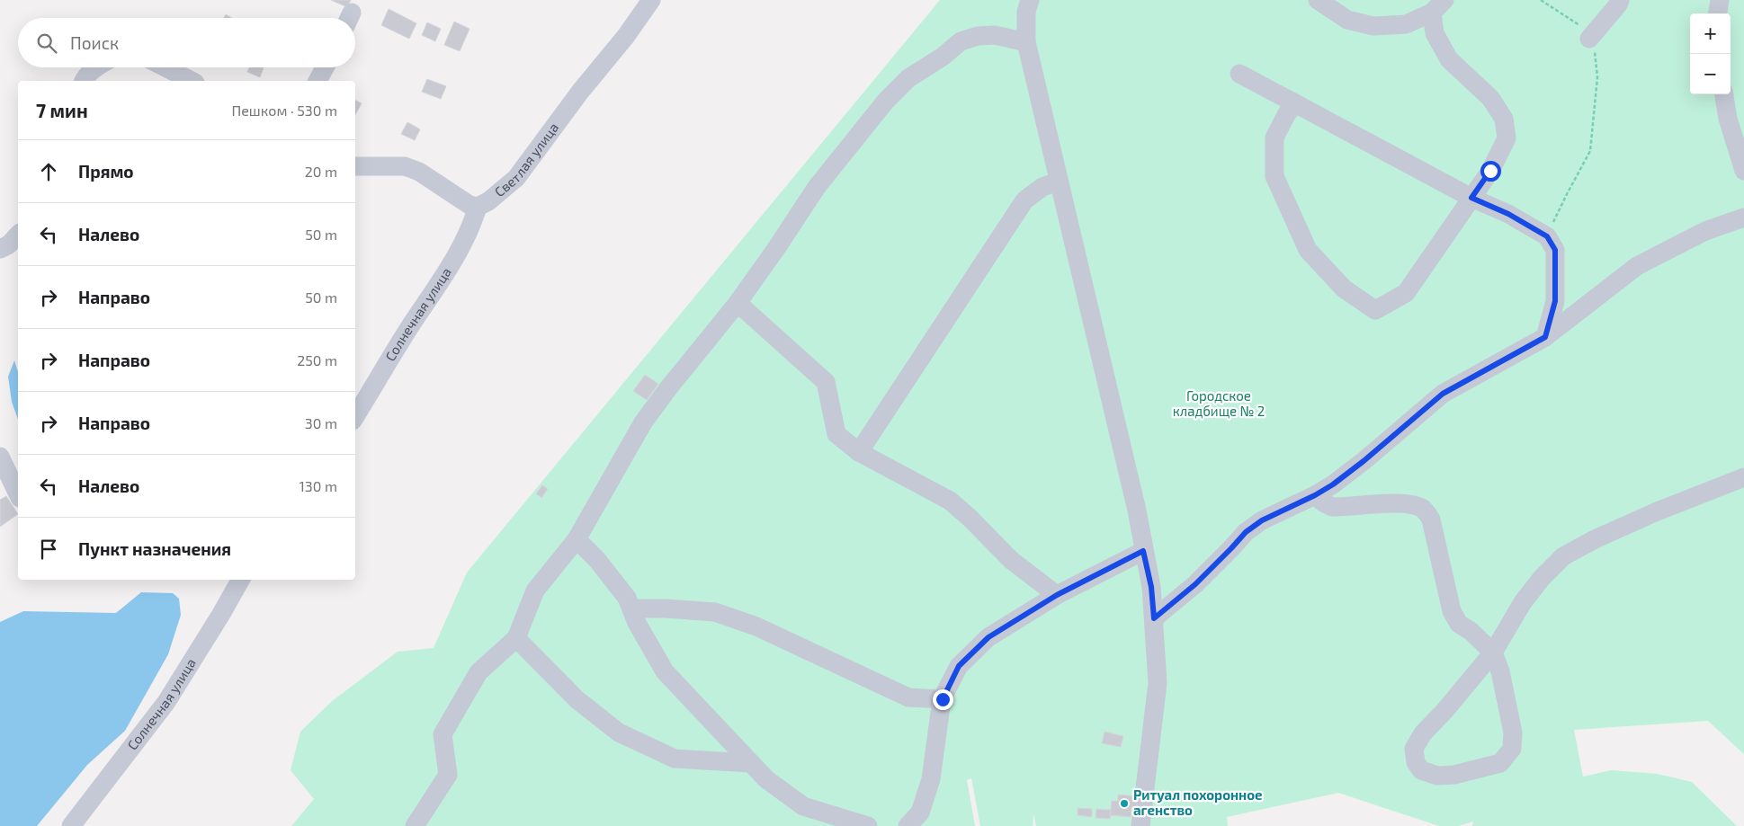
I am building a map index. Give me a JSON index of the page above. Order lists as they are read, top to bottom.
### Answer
{
  "streets": {
    "street": ["Светлая улица", "Солнечная улица"]
  },
  "crossings": [
    ["Светлая улица", "Солнечная улица"]
  ],
  "parks": ["Городское кладбище № 2"],
  "places": ["Ритуал похоронное агенство"],
  "page": {
    "map_buttons": ["+", "−"],
    "search": "Поиск",
    "heading": ["7 мин", "Пешком · 530 m"],
    "list": [
      ["Прямо", "20 m"],
      ["Налево", "50 m"],
      ["Направо", "50 m"],
      ["Направо", "250 m"],
      ["Направо", "30 m"],
      ["Налево", "130 m"],
      "Пункт назначения"
    ]
  }
}
